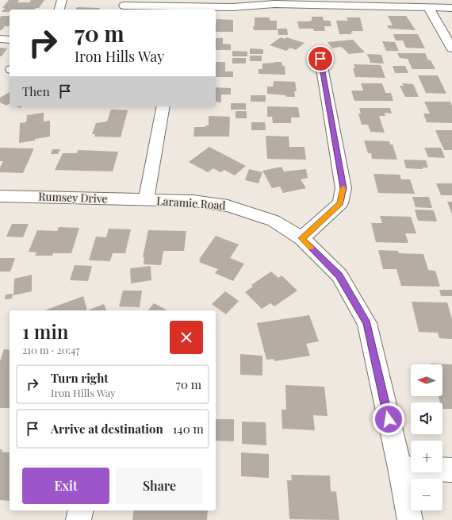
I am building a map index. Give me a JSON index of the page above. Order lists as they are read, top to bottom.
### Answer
{
  "streets": {
    "street": ["Rumsey Drive", "Laramie Road"]
  },
  "crossings": [
    ["Rumsey Drive", "Laramie Road"]
  ],
  "north": "left",
  "page": {
    "turn": ["70 m", "Iron Hills Way"],
    "then": "Then",
    "heading": ["1 min", "210 m · 20:47"],
    "map_buttons": ["+", "−"],
    "list": [
      {
        "name": "Turn right",
        "note": "Iron Hills Way",
        "value": "70 m"
      },
      {
        "name": "Arrive at destination",
        "value": "140 m"
      }
    ],
    "buttons": ["Exit", "Share"]
  }
}
